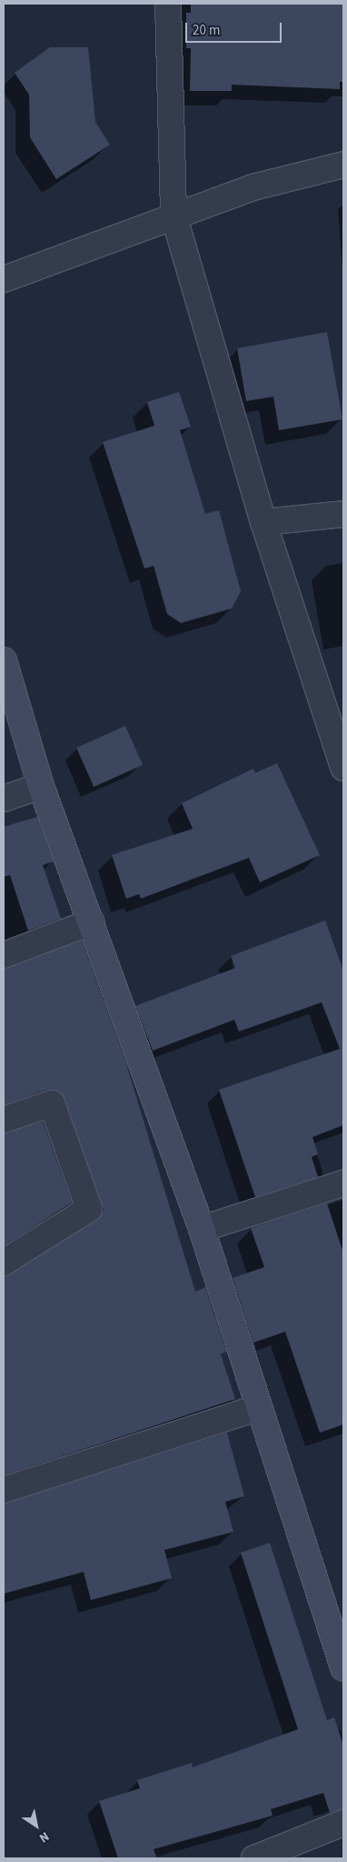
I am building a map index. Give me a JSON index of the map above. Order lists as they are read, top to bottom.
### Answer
{
  "scale_bar": "20 m",
  "north": "bottom right"
}
